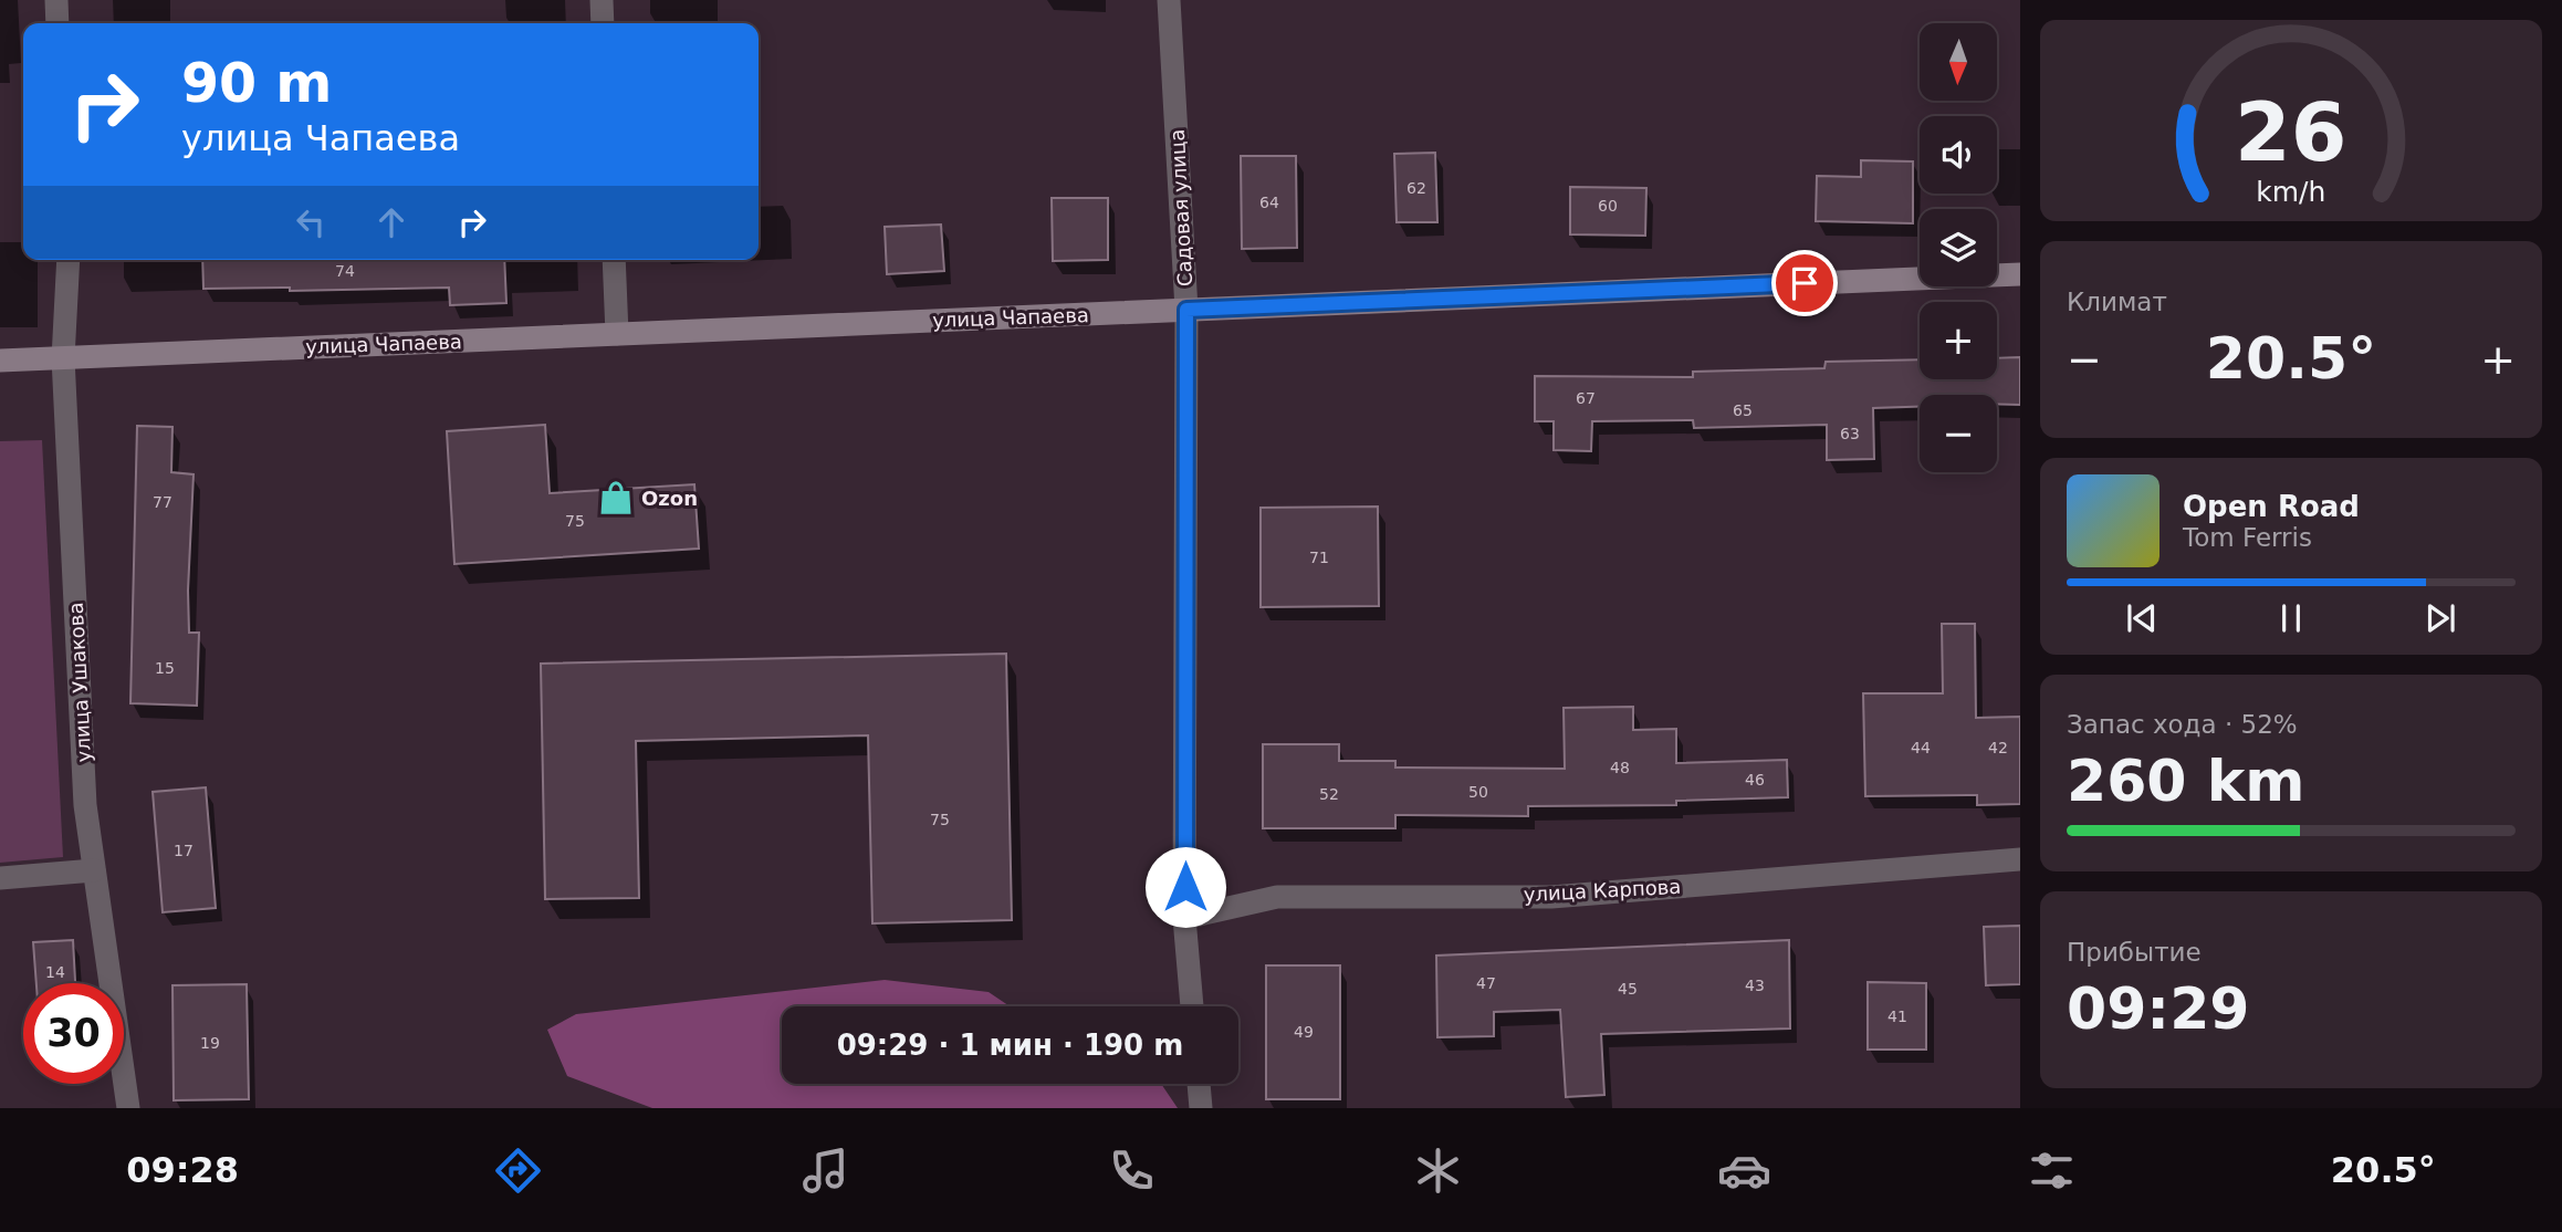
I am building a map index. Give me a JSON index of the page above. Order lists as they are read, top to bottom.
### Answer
{
  "streets": {
    "street": [
      "Садовая улица",
      "улица Чапаева",
      "улица Ушакова",
      "улица Карпова"
    ]
  },
  "crossings": [
    ["Садовая улица", "улица Чапаева"],
    ["Садовая улица", "улица Карпова"],
    ["улица Чапаева", "улица Ушакова"]
  ],
  "places": {
    "shop": ["Ozon"]
  },
  "house_numbers": [
    "62",
    "64",
    "60",
    "74",
    "67",
    "65",
    "63",
    "77",
    "75",
    "71",
    "15",
    "44",
    "42",
    "48",
    "46",
    "50",
    "52",
    "75",
    "17",
    "14",
    "47",
    "43",
    "45",
    "41",
    "49",
    "19"
  ],
  "north": "bottom",
  "page": {
    "map_buttons": ["+", "−"],
    "turn": ["90 m", "улица Чапаева"],
    "tile": [
      "Климат",
      ["Запас хода · 52%", "260 km"],
      ["Прибытие", "09:29"]
    ],
    "heat": ["−", "20.5°", "+"],
    "song": ["Open Road", "Tom Ferris"],
    "limit": "30",
    "trip": "09:29 · 1 мин · 190 m",
    "tabs": ["09:28", "20.5°"],
    "gauge": ["26", "km/h"]
  }
}
